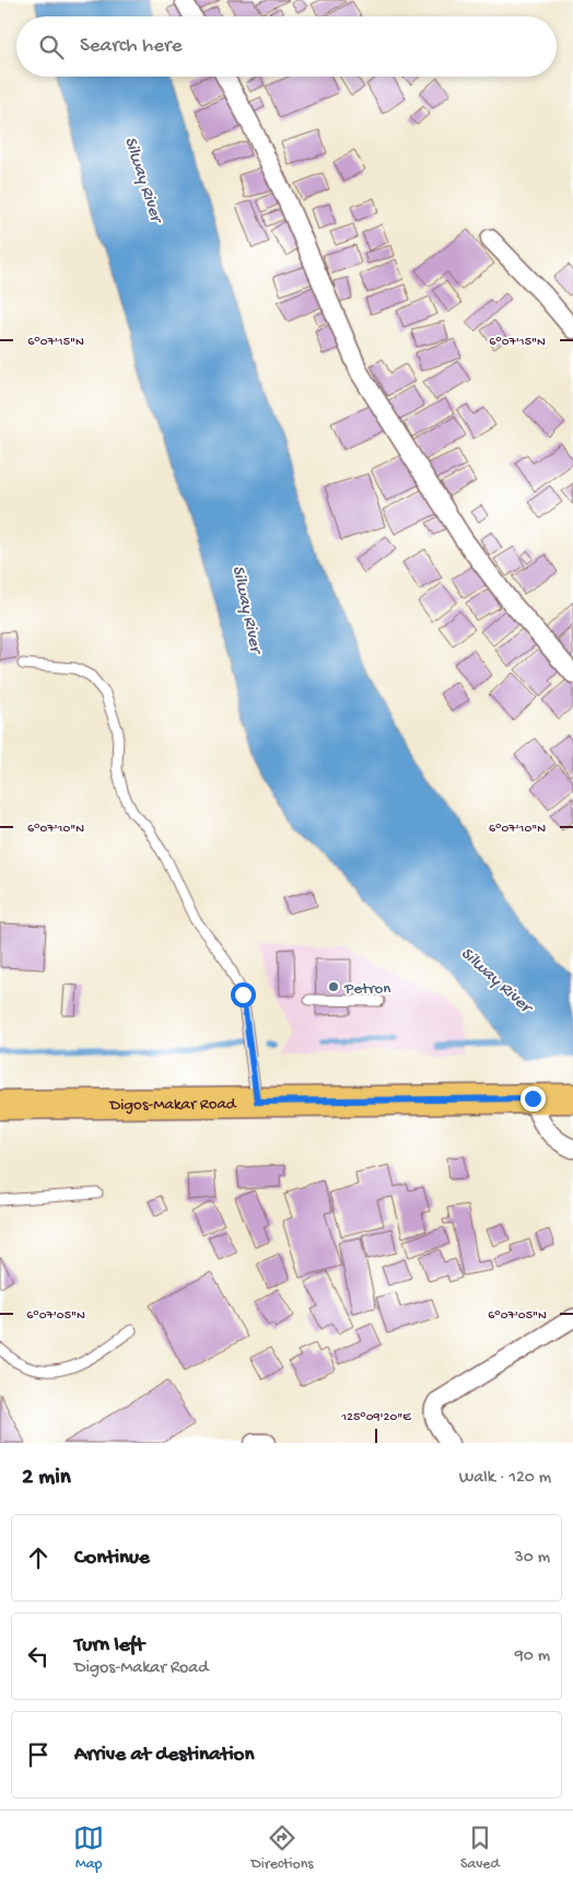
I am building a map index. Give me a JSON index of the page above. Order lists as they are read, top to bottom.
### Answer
{
  "streets": {
    "main road": ["Digos-Makar Road"]
  },
  "water": ["Silway River"],
  "places": ["Petron"],
  "page": {
    "search": "Search here",
    "heading": ["2 min", "Walk · 120 m"],
    "list": [
      ["Continue", "30 m"],
      ["Turn left", "Digos-Makar Road", "90 m"],
      "Arrive at destination"
    ],
    "nav": ["Map", "Directions", "Saved"]
  },
  "coordinates": [
    "6°07'15\"N",
    "6°07'10\"N",
    "6°07'05\"N",
    "125°09'20\"E"
  ]
}
